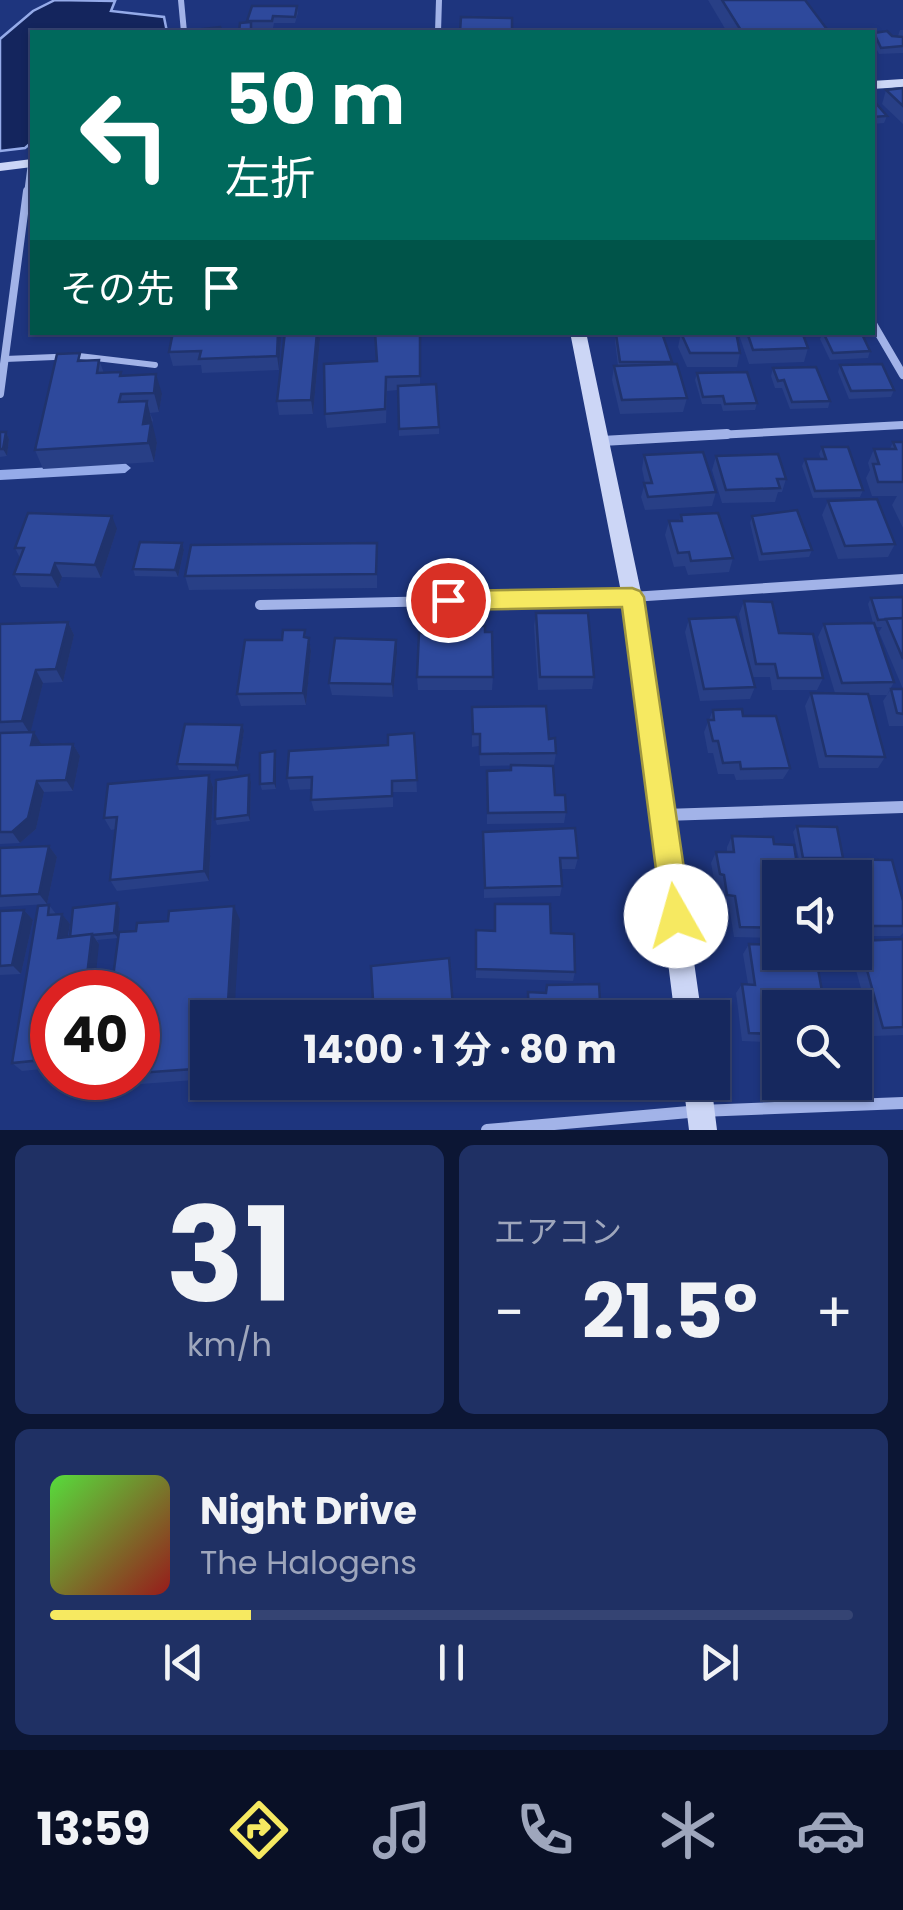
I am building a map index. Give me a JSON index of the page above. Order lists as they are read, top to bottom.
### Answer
{
  "page": {
    "turn": ["50 m", "左折"],
    "then": "その先",
    "limit": "40",
    "trip": "14:00 · 1 分 · 80 m",
    "tile": [
      ["31", "km/h"],
      "エアコン"
    ],
    "heat": ["−", "21.5°", "+"],
    "song": ["Night Drive", "The Halogens"],
    "tabs": "13:59"
  }
}
